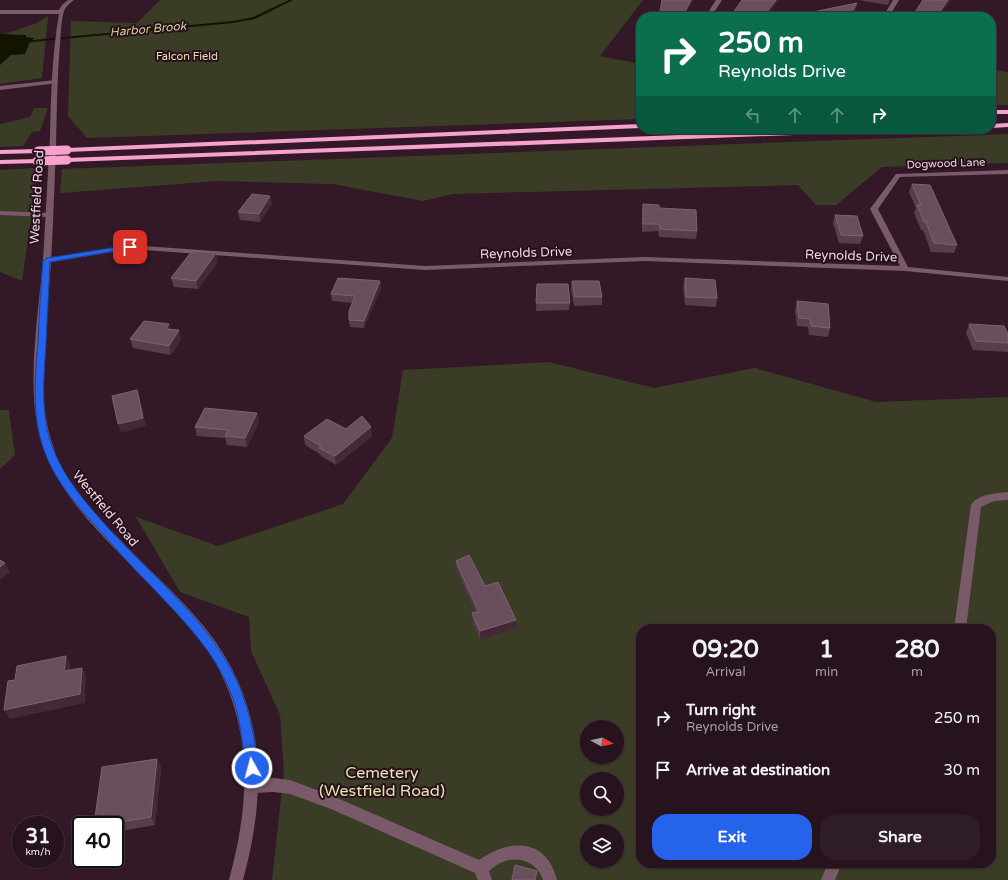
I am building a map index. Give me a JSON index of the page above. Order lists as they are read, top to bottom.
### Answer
{
  "streets": {
    "street": ["Dogwood Lane", "Westfield Road", "Reynolds Drive"]
  },
  "crossings": [
    ["Dogwood Lane", "Reynolds Drive"],
    ["Westfield Road", "Reynolds Drive"]
  ],
  "water": ["Harbor Brook"],
  "parks": ["Falcon Field", "Cemetery (Westfield Road)"],
  "north": "right",
  "page": {
    "turn": ["250 m", "Reynolds Drive"],
    "eta": [
      "09:20",
      "Arrival",
      "1",
      "min",
      "280",
      "m"
    ],
    "list": [
      {
        "name": "Turn right",
        "note": "Reynolds Drive",
        "value": "250 m"
      },
      {
        "name": "Arrive at destination",
        "value": "30 m"
      }
    ],
    "buttons": ["Exit", "Share"],
    "speed": "31 km/h",
    "limit": "40"
  }
}
